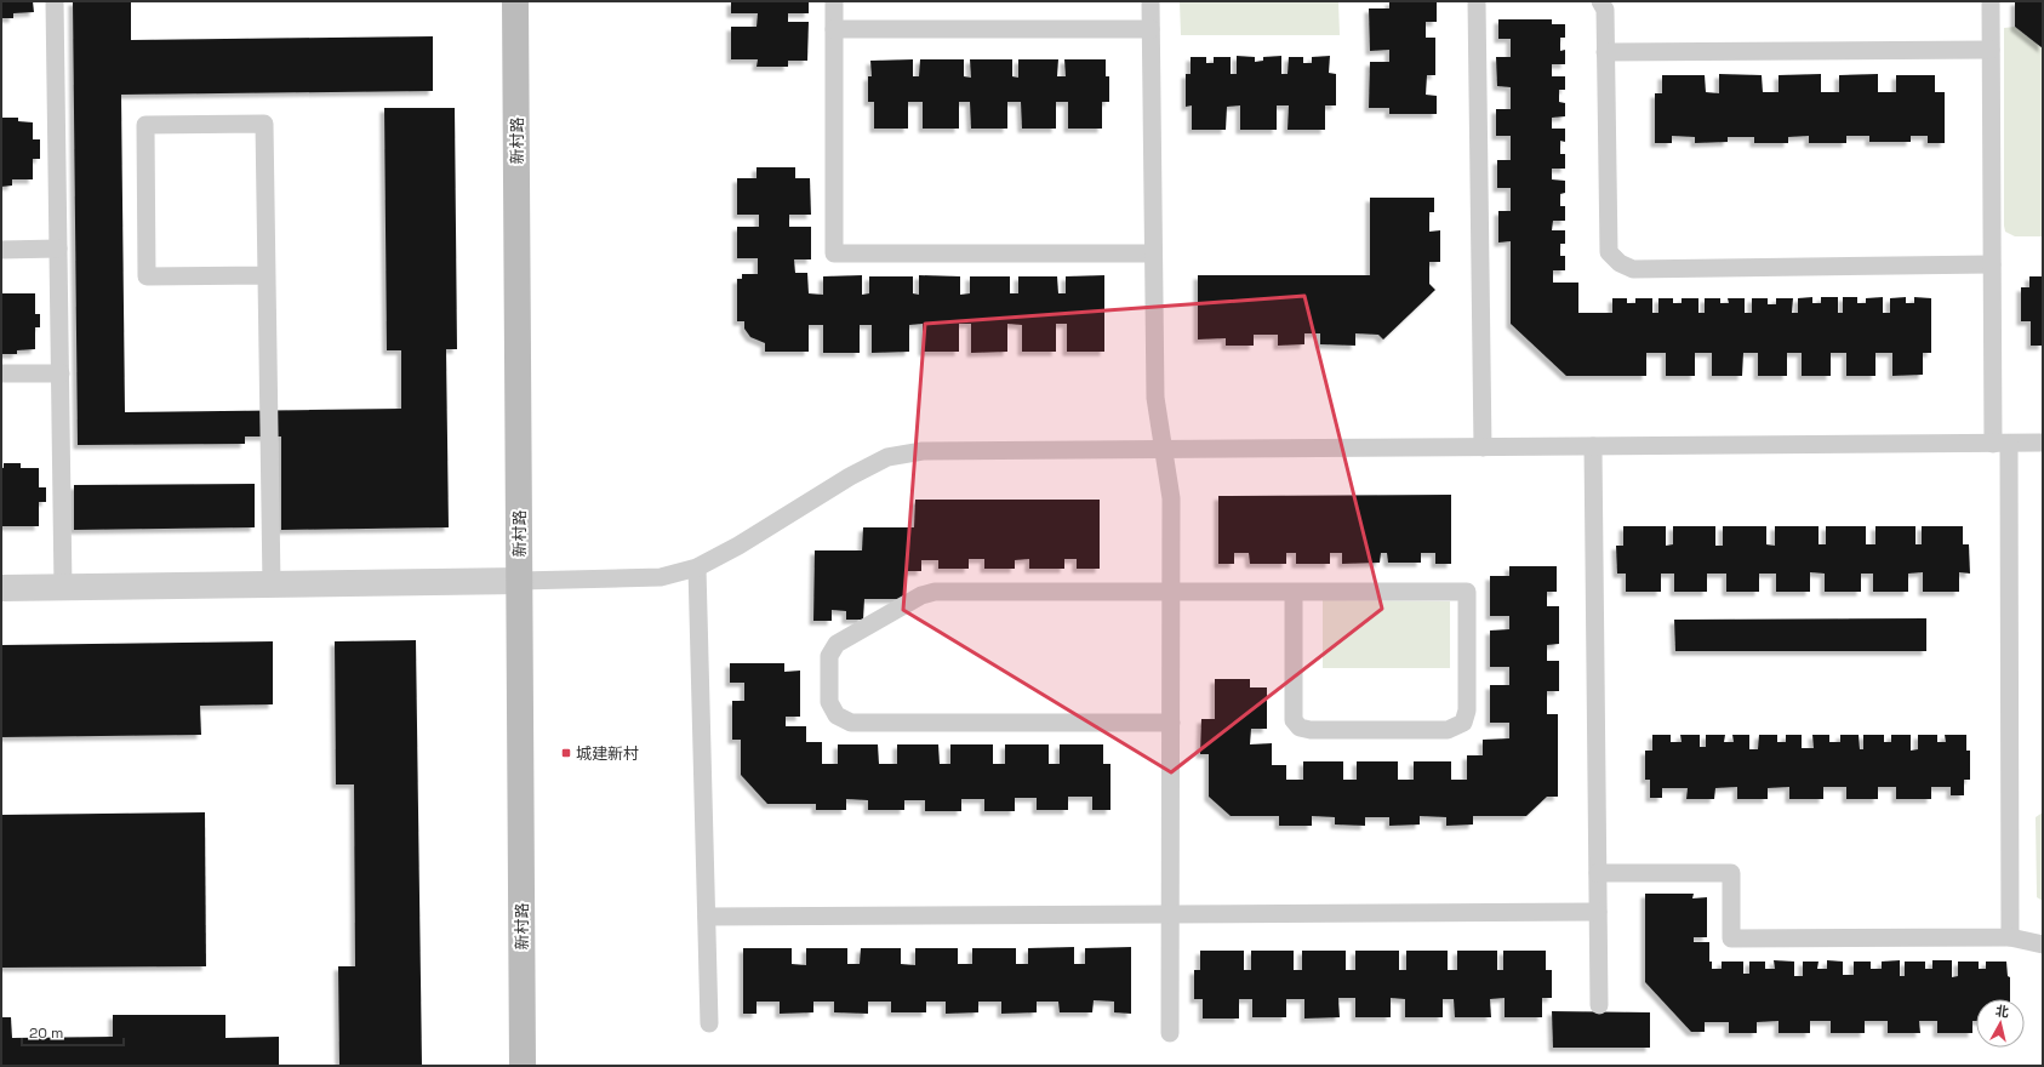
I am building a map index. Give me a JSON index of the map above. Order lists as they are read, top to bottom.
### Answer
{
  "streets": {
    "street": ["新村路"]
  },
  "places": {
    "transit": ["城建新村"]
  },
  "scale_bar": "20 m",
  "north": "top"
}
